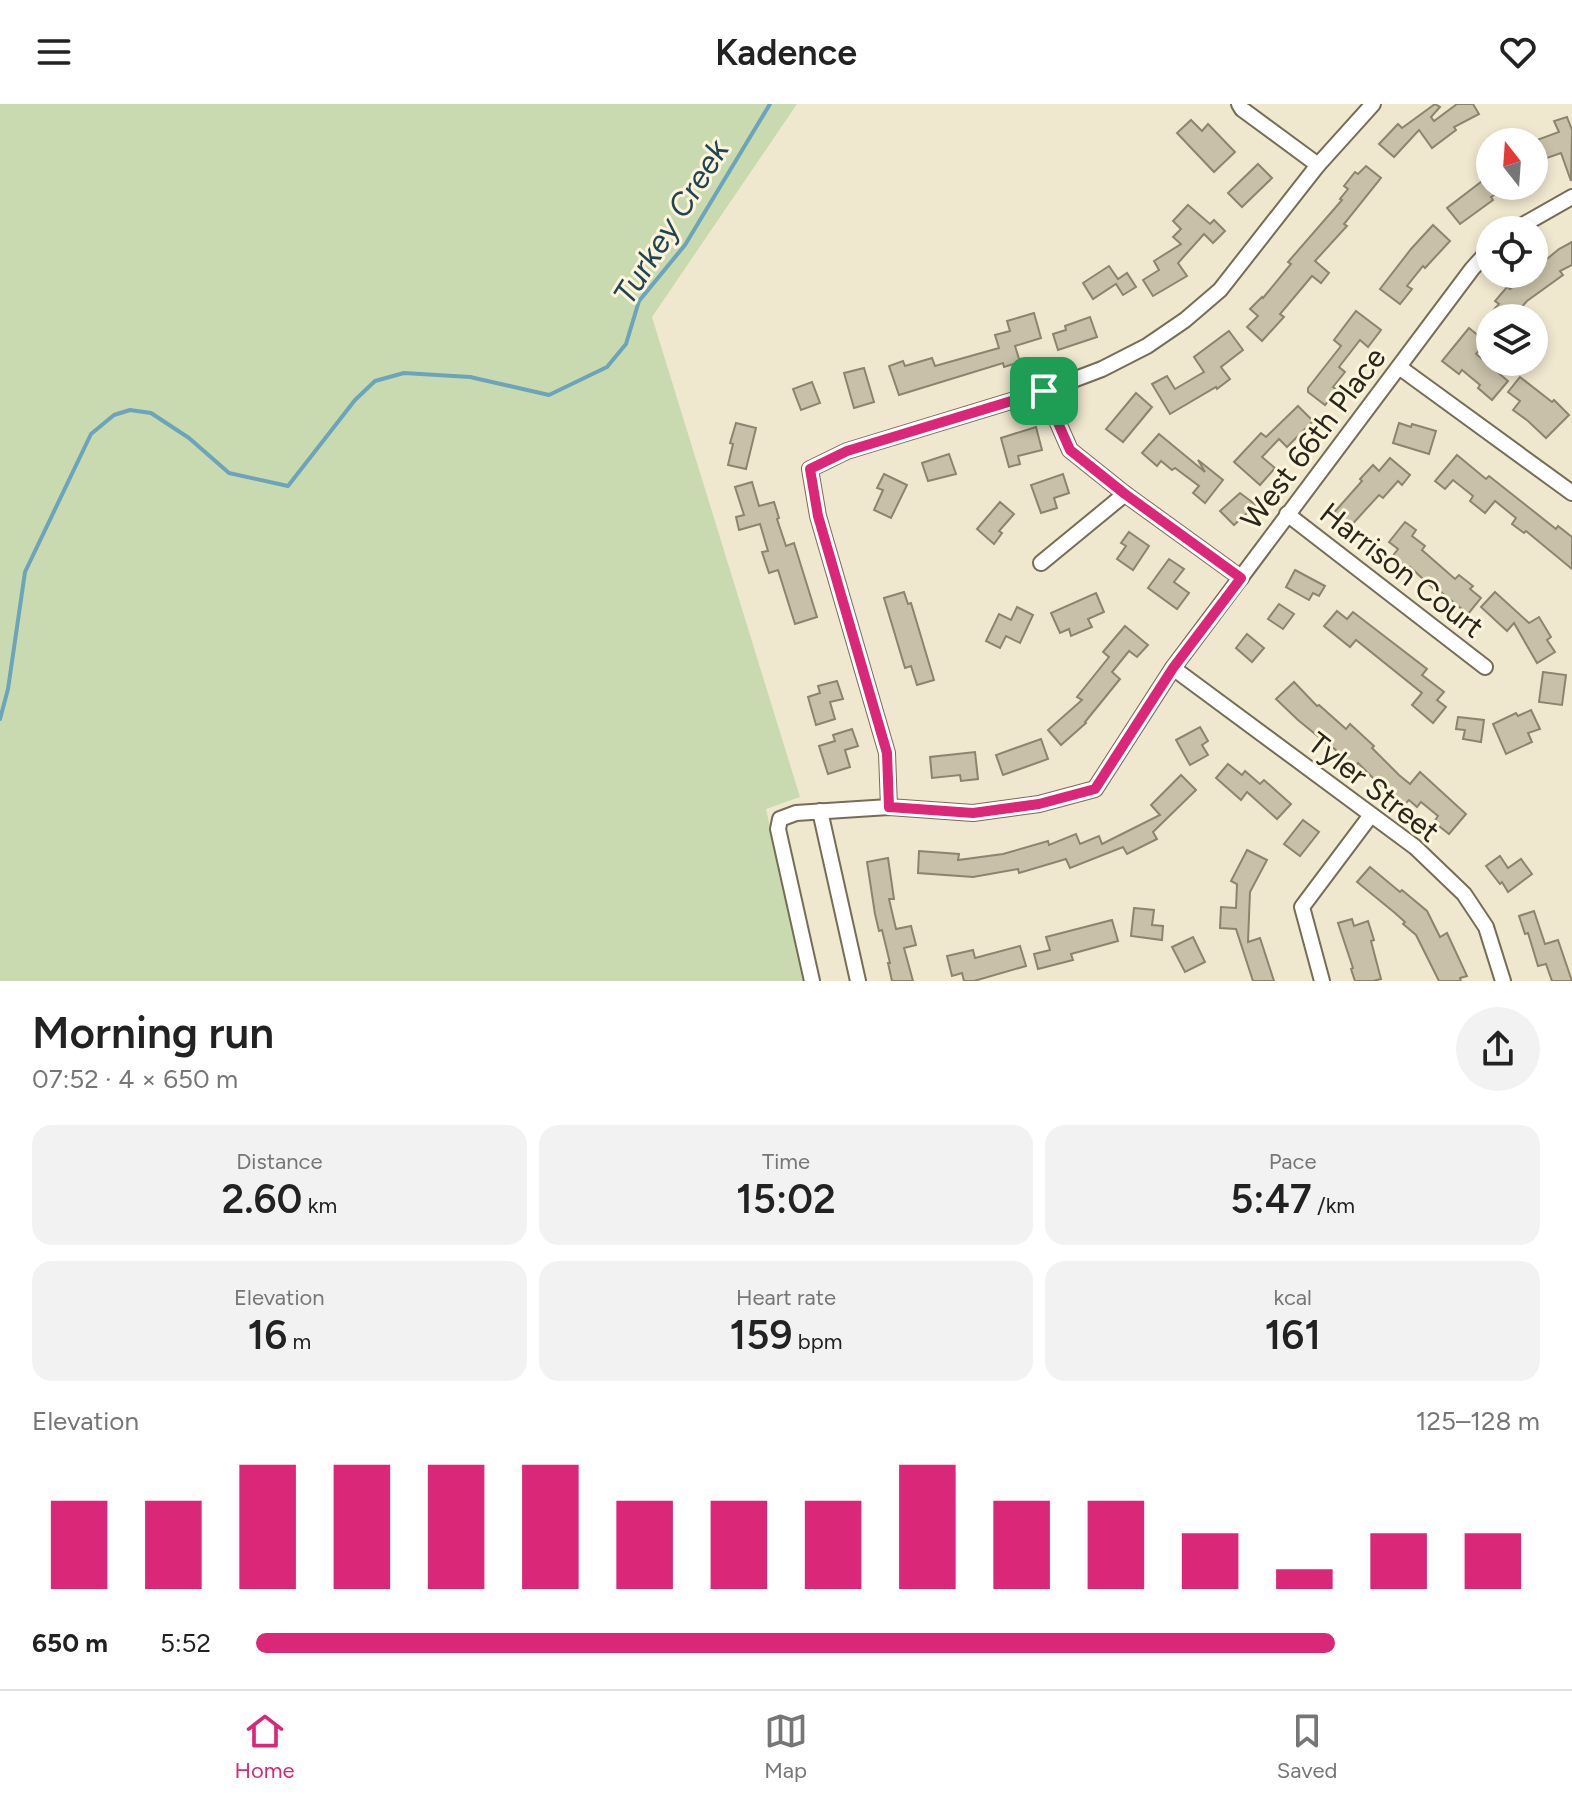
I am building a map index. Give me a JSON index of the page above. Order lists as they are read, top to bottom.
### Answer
{
  "streets": {
    "street": ["West 66th Place", "Harrison Court", "Tyler Street"]
  },
  "crossings": [
    ["West 66th Place", "Harrison Court"],
    ["West 66th Place", "Tyler Street"]
  ],
  "water": ["Turkey Creek"],
  "north": "top",
  "page": {
    "header": "Kadence",
    "heading": ["Morning run", "07:52 · 4 × 650 m"],
    "stats": [
      ["Distance", "2.60 km"],
      ["Time", "15:02"],
      ["Pace", "5:47 /km"],
      ["Elevation", "16 m"],
      ["Heart rate", "159 bpm"],
      ["kcal", "161"]
    ],
    "chart": ["Elevation", "125–128 m"],
    "list": [
      {
        "name": "650 m",
        "note": "5:52"
      }
    ],
    "tabs": ["Home", "Map", "Saved"]
  }
}
